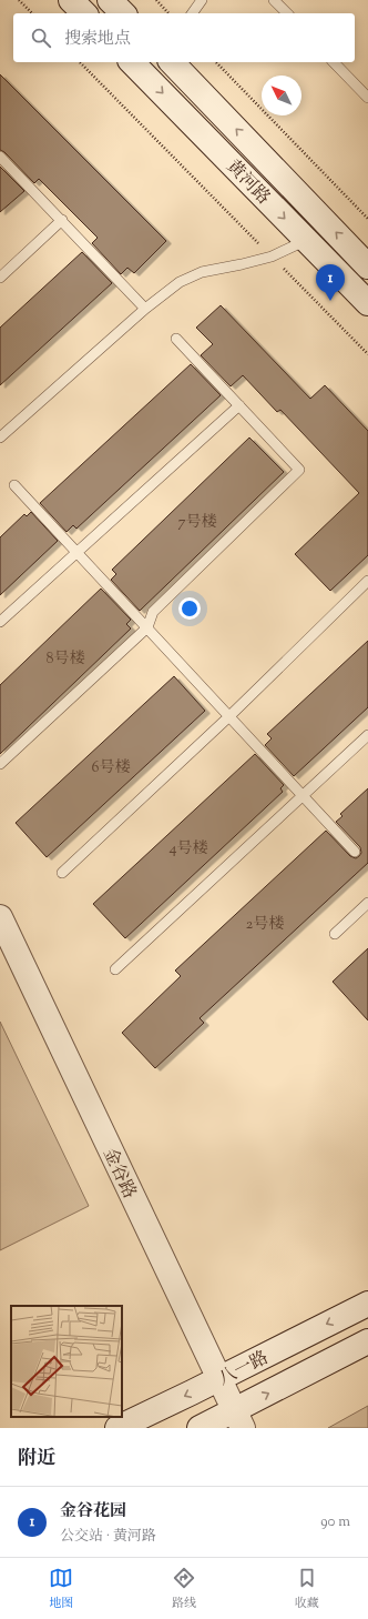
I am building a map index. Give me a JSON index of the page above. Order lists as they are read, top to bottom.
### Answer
{
  "streets": {
    "main road": ["黄河路", "金谷路", "八一路"]
  },
  "crossings": [
    ["金谷路", "八一路"]
  ],
  "house_numbers": [
    "7号楼",
    "8号楼",
    "6号楼",
    "4号楼",
    "2号楼"
  ],
  "north": "top left",
  "page": {
    "search": "搜索地点",
    "pins": "1",
    "heading": "附近",
    "list": [
      {
        "mark": "1",
        "name": "金谷花园",
        "note": "公交站 · 黄河路",
        "value": "90 m"
      }
    ],
    "nav": ["地图", "路线", "收藏"]
  }
}
